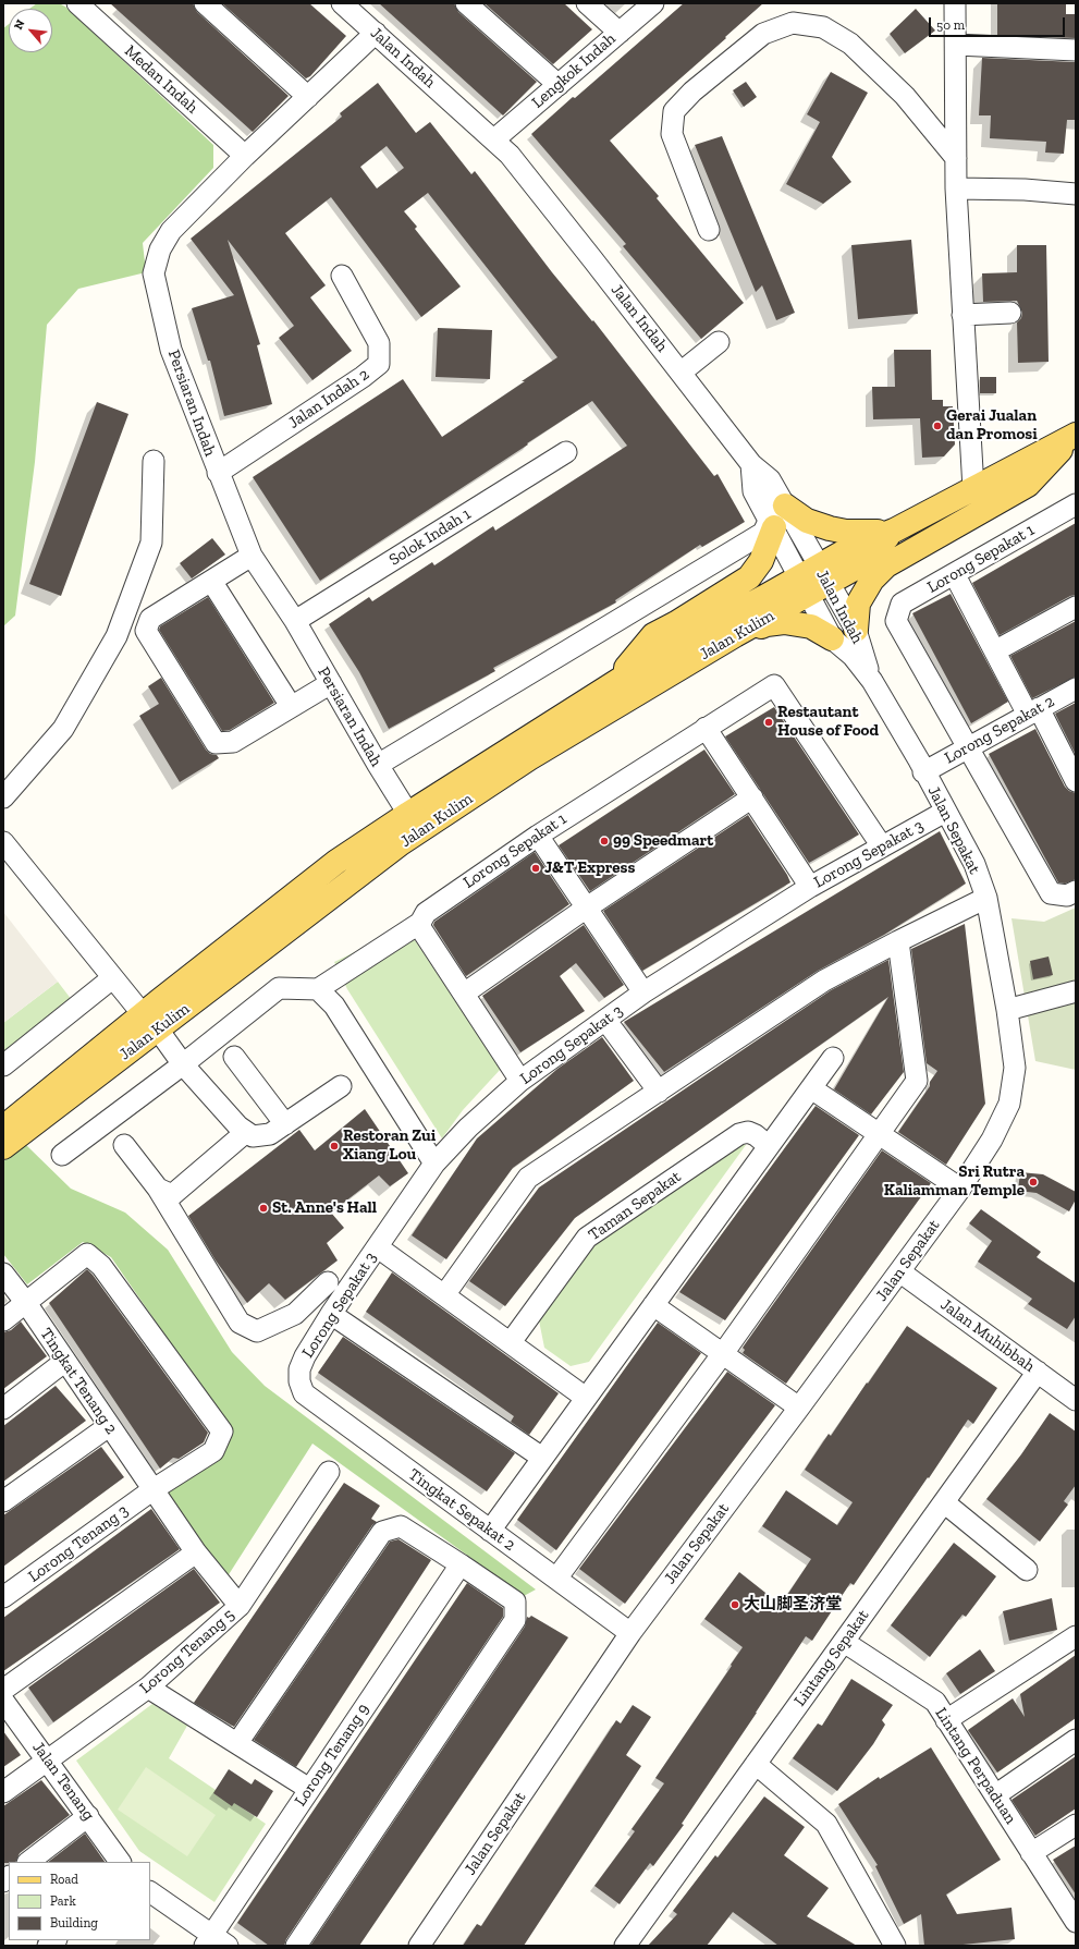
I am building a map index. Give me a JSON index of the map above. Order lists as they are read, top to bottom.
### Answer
{
  "streets": {
    "main road": ["Jalan Kulim"],
    "street": [
      "Jalan Indah",
      "Lengkok Indah",
      "Medan Indah",
      "Jalan Indah 2",
      "Persiaran Indah",
      "Solok Indah 1",
      "Lorong Sepakat 1",
      "Lorong Sepakat 2",
      "Jalan Sepakat",
      "Lorong Sepakat 3",
      "Taman Sepakat",
      "Jalan Muhibbah",
      "Tingkat Tenang 2",
      "Tingkat Sepakat 2",
      "Lorong Tenang 3",
      "Lorong Tenang 5",
      "Lintang Sepakat",
      "Lorong Tenang 9",
      "Lintang Perpaduan",
      "Jalan Tenang"
    ]
  },
  "crossings": [
    ["Jalan Indah", "Lengkok Indah"],
    ["Jalan Indah", "Persiaran Indah"],
    ["Jalan Indah", "Jalan Kulim"],
    ["Jalan Indah", "Jalan Sepakat"],
    ["Medan Indah", "Persiaran Indah"],
    ["Jalan Indah 2", "Persiaran Indah"],
    ["Persiaran Indah", "Solok Indah 1"],
    ["Persiaran Indah", "Jalan Kulim"],
    ["Lorong Sepakat 1", "Lorong Sepakat 2"],
    ["Lorong Sepakat 1", "Lorong Sepakat 3"],
    ["Jalan Kulim", "Jalan Sepakat"],
    ["Lorong Sepakat 2", "Jalan Sepakat"],
    ["Jalan Sepakat", "Lorong Sepakat 3"],
    ["Jalan Sepakat", "Jalan Muhibbah"],
    ["Jalan Sepakat", "Tingkat Sepakat 2"],
    ["Lorong Sepakat 3", "Tingkat Sepakat 2"],
    ["Jalan Muhibbah", "Lintang Sepakat"],
    ["Tingkat Tenang 2", "Lorong Tenang 3"],
    ["Tingkat Tenang 2", "Lorong Tenang 5"],
    ["Lorong Tenang 5", "Jalan Tenang"],
    ["Lintang Sepakat", "Lintang Perpaduan"]
  ],
  "places": [
    "Gerai Jualan dan Promosi",
    "Restautant House of Food",
    "99 Speedmart",
    "J&T Express",
    "Restoran Zui Xiang Lou",
    "Sri Rutra Kaliamman Temple",
    "St. Anne's Hall",
    "大山脚圣济堂"
  ],
  "legend": ["Road", "Park", "Building"],
  "scale_bar": "50 m",
  "north": "top left"
}
